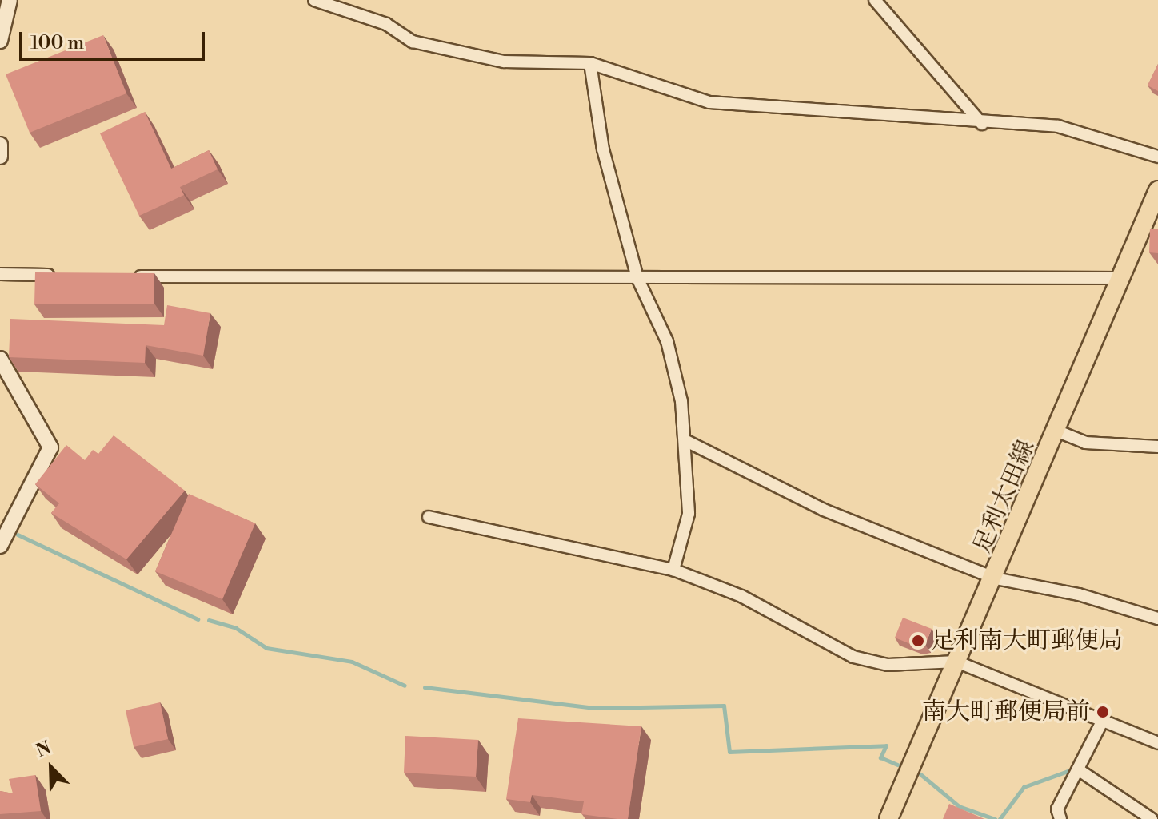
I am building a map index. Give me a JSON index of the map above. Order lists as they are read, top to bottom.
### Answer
{
  "streets": {
    "main road": ["足利太田線"]
  },
  "places": ["足利南大町郵便局", "南大町郵便局前"],
  "scale_bar": "100 m",
  "north": "top left"
}
